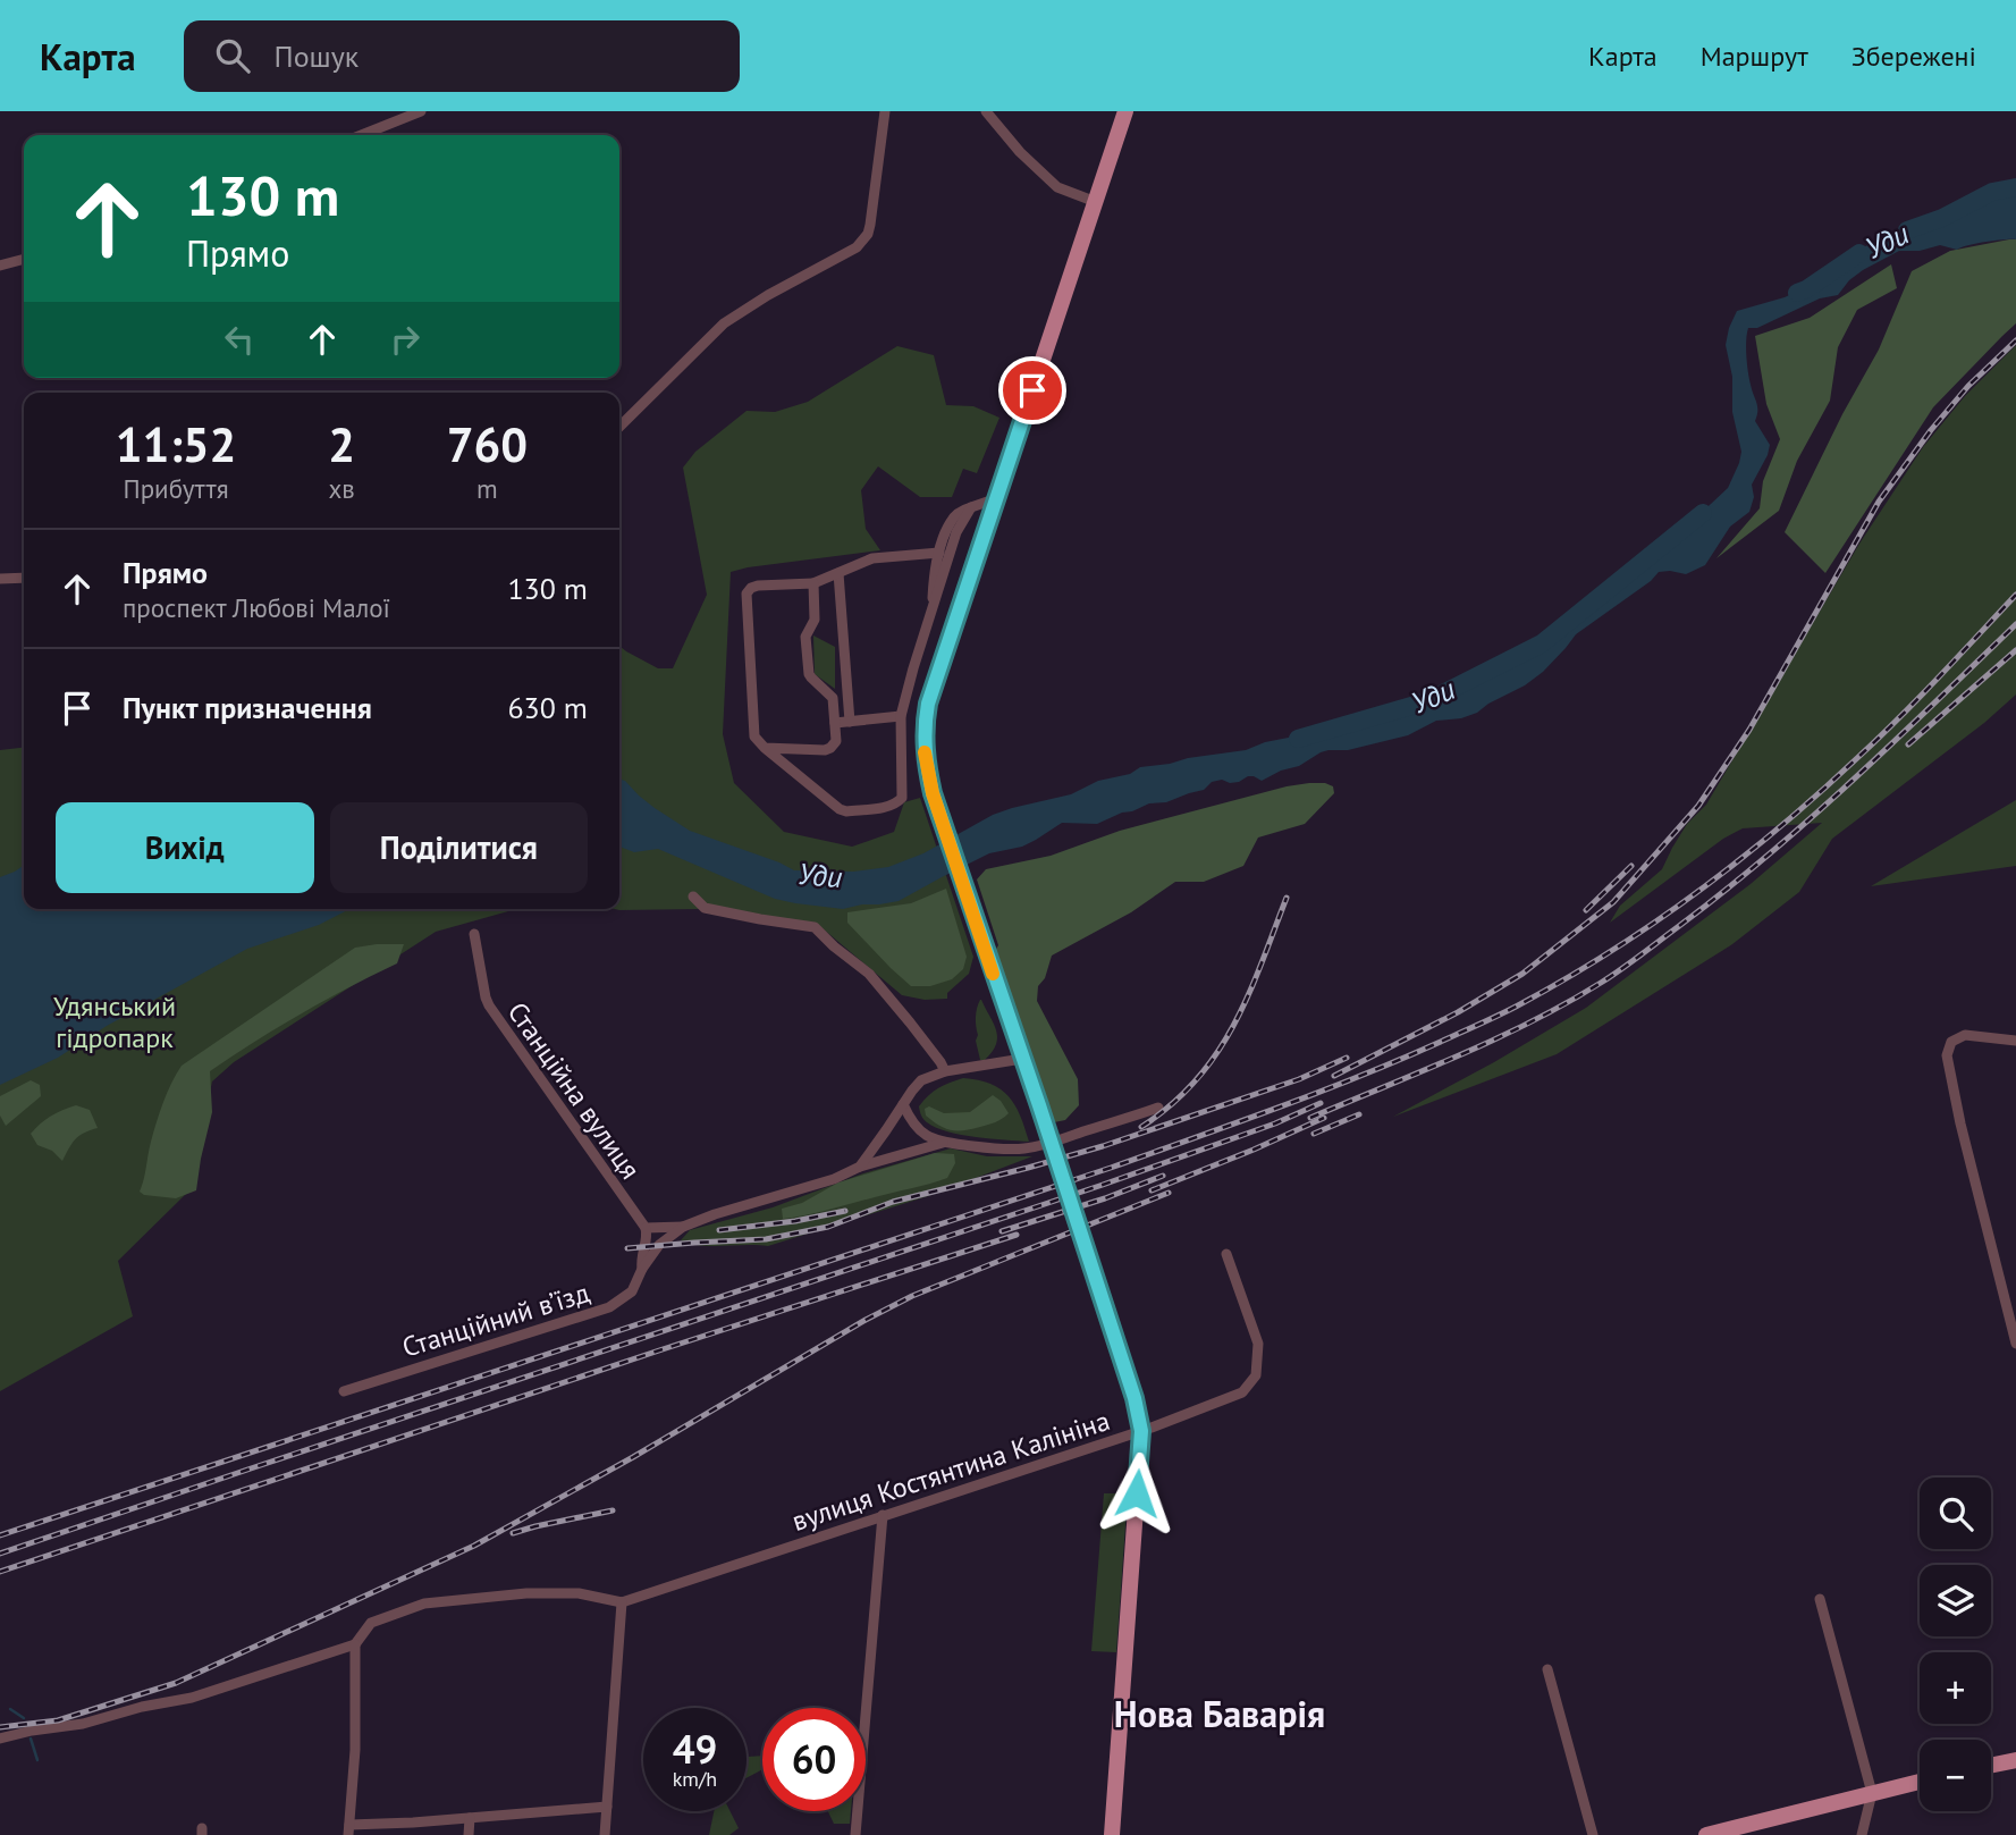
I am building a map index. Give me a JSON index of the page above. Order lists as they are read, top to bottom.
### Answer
{
  "streets": {
    "street": ["Станційна вулиця", "Станційний в’їзд", "вулиця Костянтина Калініна"]
  },
  "districts": ["Нова Баварія"],
  "water": ["Уди"],
  "parks": ["Удянський гідропарк"],
  "page": {
    "header": "Карта",
    "search": "Пошук",
    "nav": ["Карта", "Маршрут", "Збережені"],
    "turn": ["130 m", "Прямо"],
    "eta": [
      "11:52",
      "Прибуття",
      "2",
      "хв",
      "760",
      "m"
    ],
    "list": [
      {
        "name": "Прямо",
        "note": "проспект Любові Малої",
        "value": "130 m"
      },
      {
        "name": "Пункт призначення",
        "value": "630 m"
      }
    ],
    "buttons": ["Вихід", "Поділитися"],
    "map_buttons": ["+", "−"],
    "speed": "49 km/h",
    "limit": "60"
  }
}
